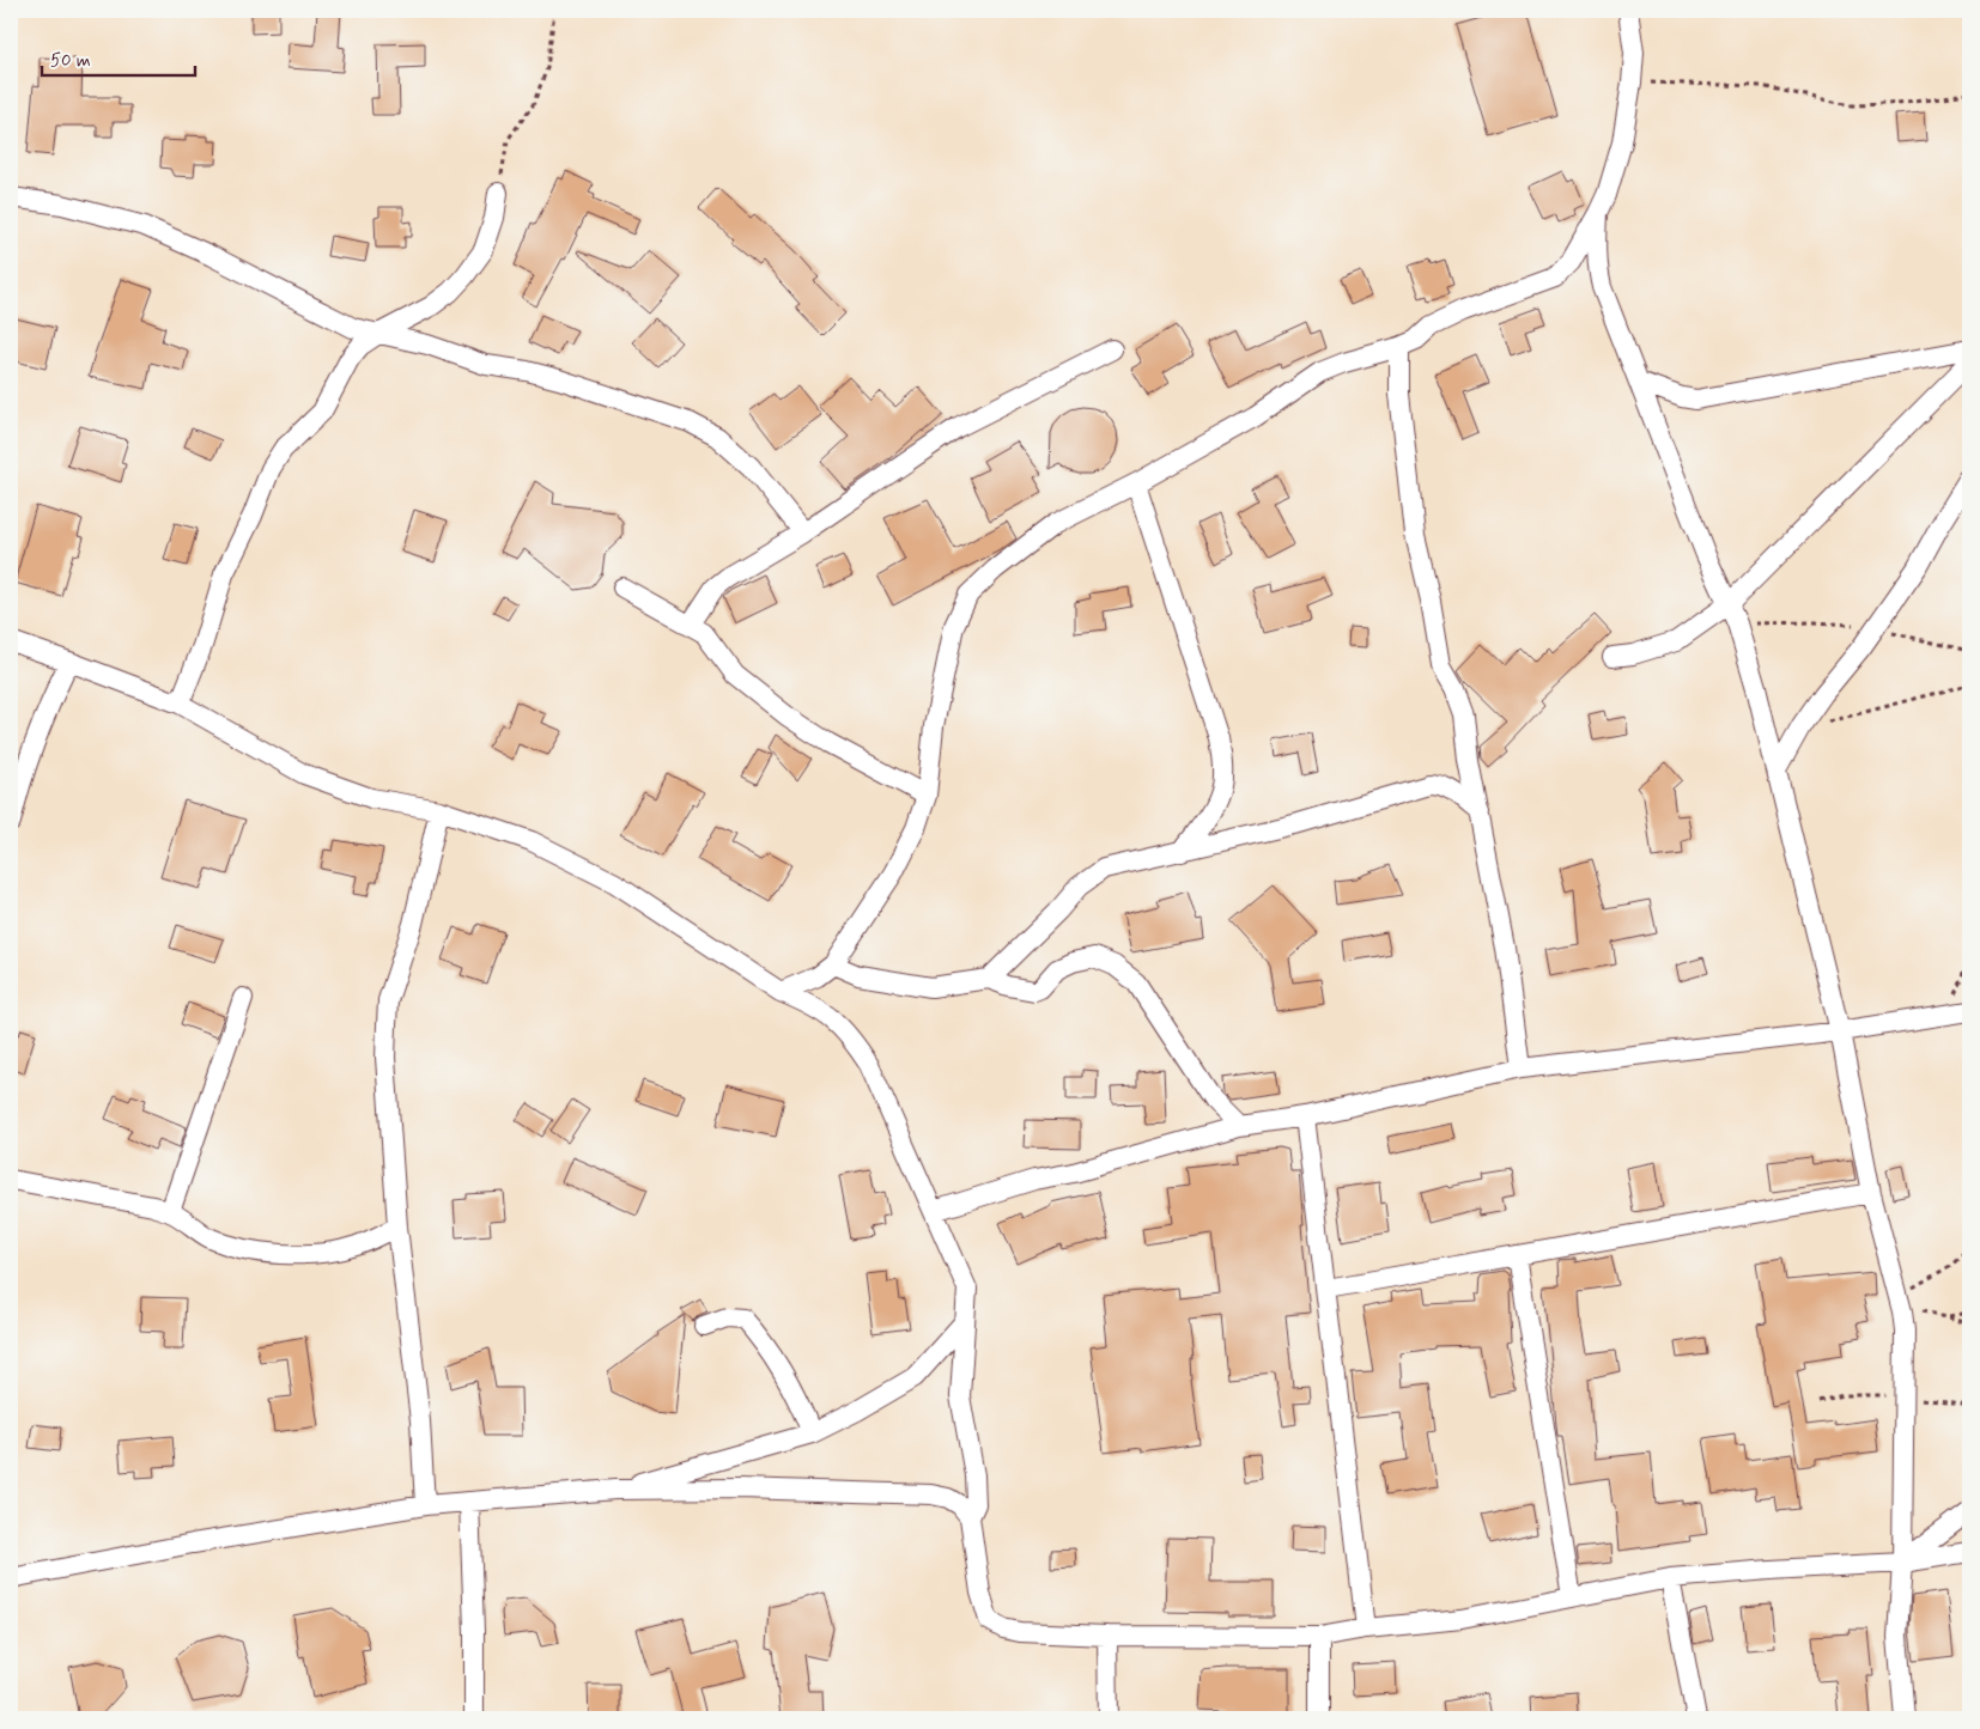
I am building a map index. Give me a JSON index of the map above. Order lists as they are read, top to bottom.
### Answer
{
  "scale_bar": "50 m"
}
